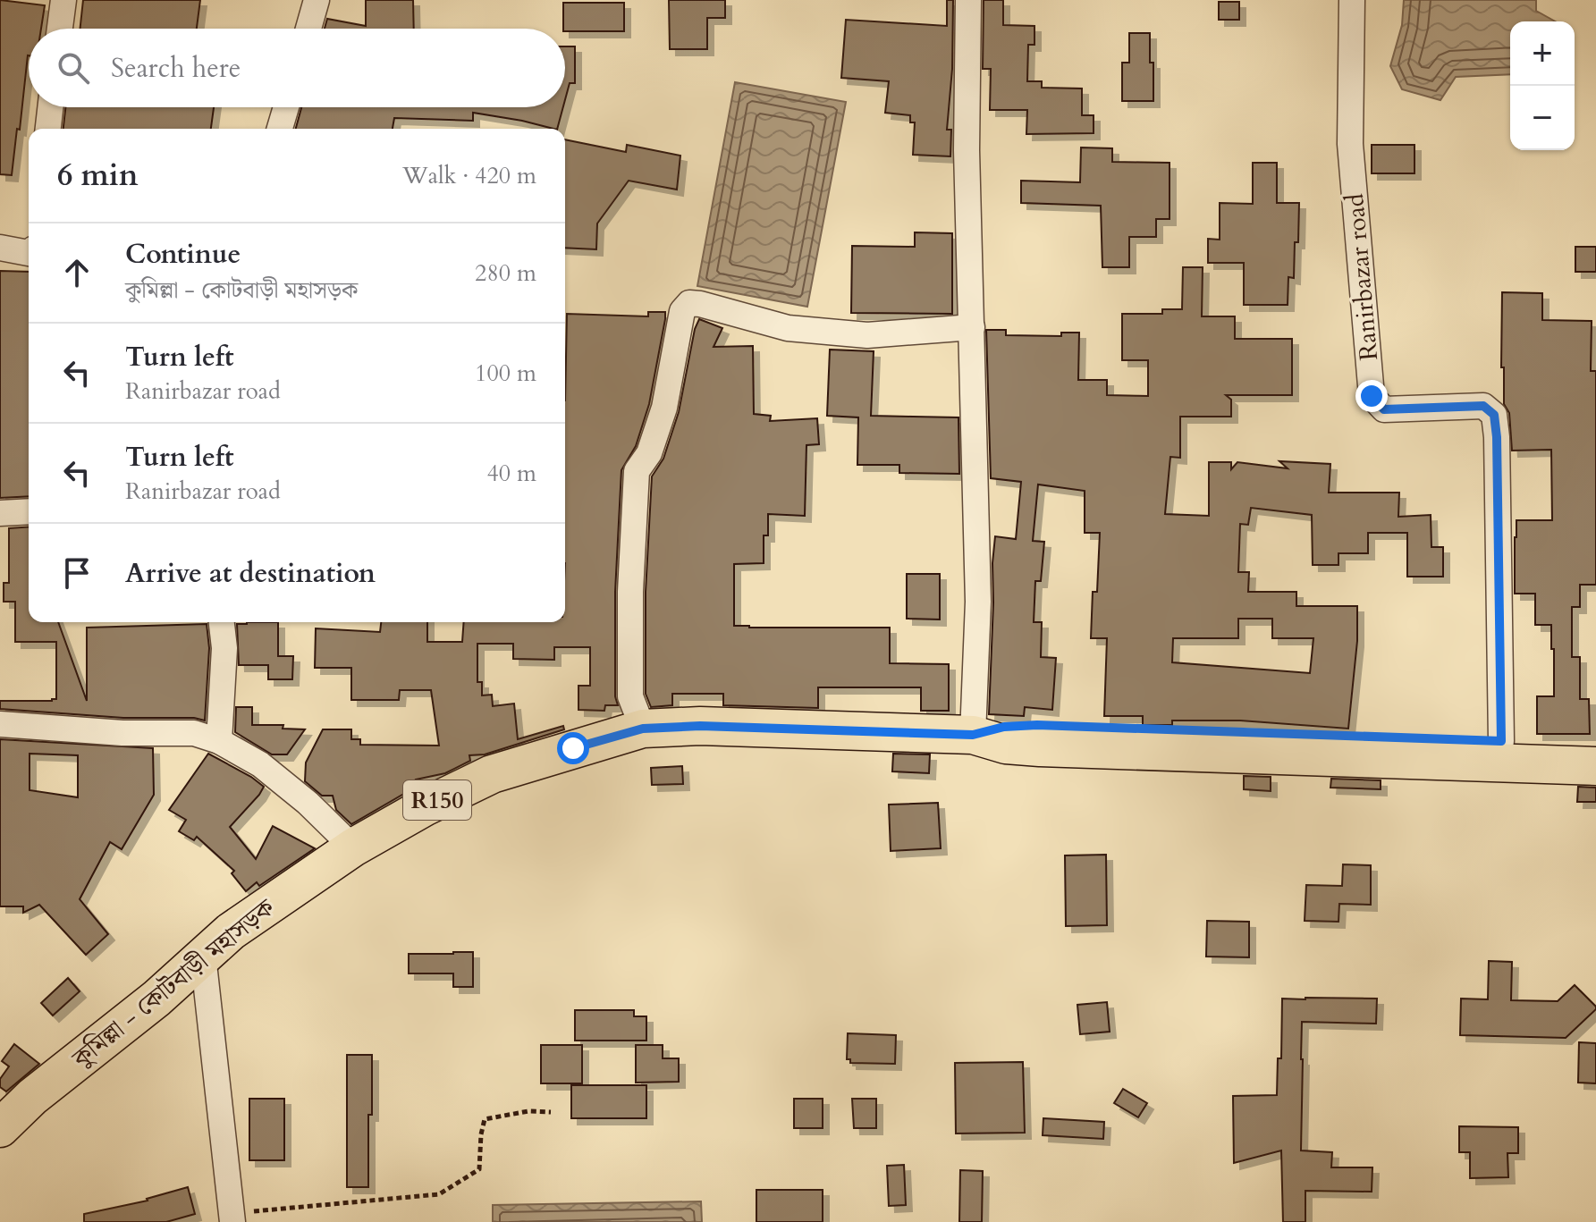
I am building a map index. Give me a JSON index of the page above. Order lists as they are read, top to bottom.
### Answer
{
  "streets": {
    "main road": ["R150", "কুমিল্লা - কোটবাড়ী মহাসড়ক"],
    "street": ["Ranirbazar road"]
  },
  "crossings": [
    ["Ranirbazar road", "কুমিল্লা - কোটবাড়ী মহাসড়ক"]
  ],
  "page": {
    "map_buttons": ["+", "−"],
    "search": "Search here",
    "heading": ["6 min", "Walk · 420 m"],
    "list": [
      ["Continue", "কুমিল্লা - কোটবাড়ী মহাসড়ক", "280 m"],
      ["Turn left", "Ranirbazar road", "100 m"],
      ["Turn left", "Ranirbazar road", "40 m"],
      "Arrive at destination"
    ]
  }
}
